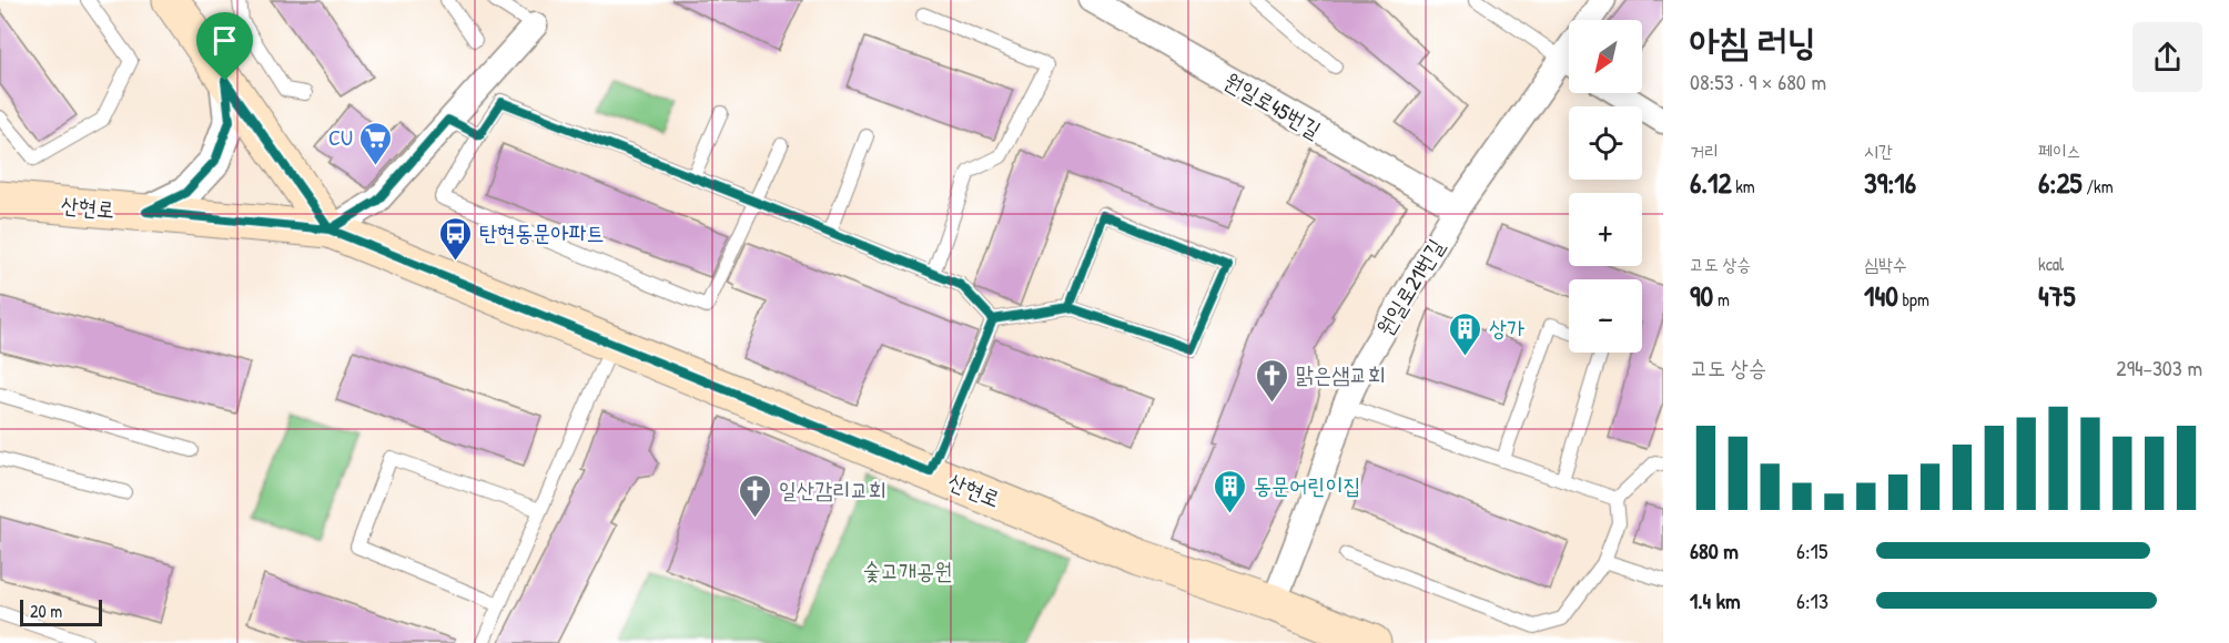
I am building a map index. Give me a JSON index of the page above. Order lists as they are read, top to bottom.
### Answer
{
  "streets": {
    "main road": ["산현로"],
    "street": ["원일로45번길", "원일로21번길"]
  },
  "crossings": [
    ["원일로45번길", "원일로21번길"],
    ["산현로", "원일로21번길"]
  ],
  "parks": ["숯고개공원"],
  "places": {
    "supermarket": ["CU"],
    "bus stop": ["탄현동문아파트"],
    "building": ["상가", "동문어린이집"],
    "church": ["맑은샘교회", "일산감리교회"]
  },
  "scale_bar": "20 m",
  "north": "bottom left",
  "page": {
    "heading": ["아침 러닝", "08:53 · 9 × 680 m"],
    "map_buttons": ["+", "−"],
    "stats": [
      ["거리", "6.12 km"],
      ["시간", "39:16"],
      ["페이스", "6:25 /km"],
      ["고도 상승", "90 m"],
      ["심박수", "140 bpm"],
      ["kcal", "475"]
    ],
    "chart": ["고도 상승", "294–303 m"],
    "list": [
      {
        "name": "680 m",
        "note": "6:15"
      },
      {
        "name": "1.4 km",
        "note": "6:13"
      }
    ],
    "scale": "20 m"
  }
}
